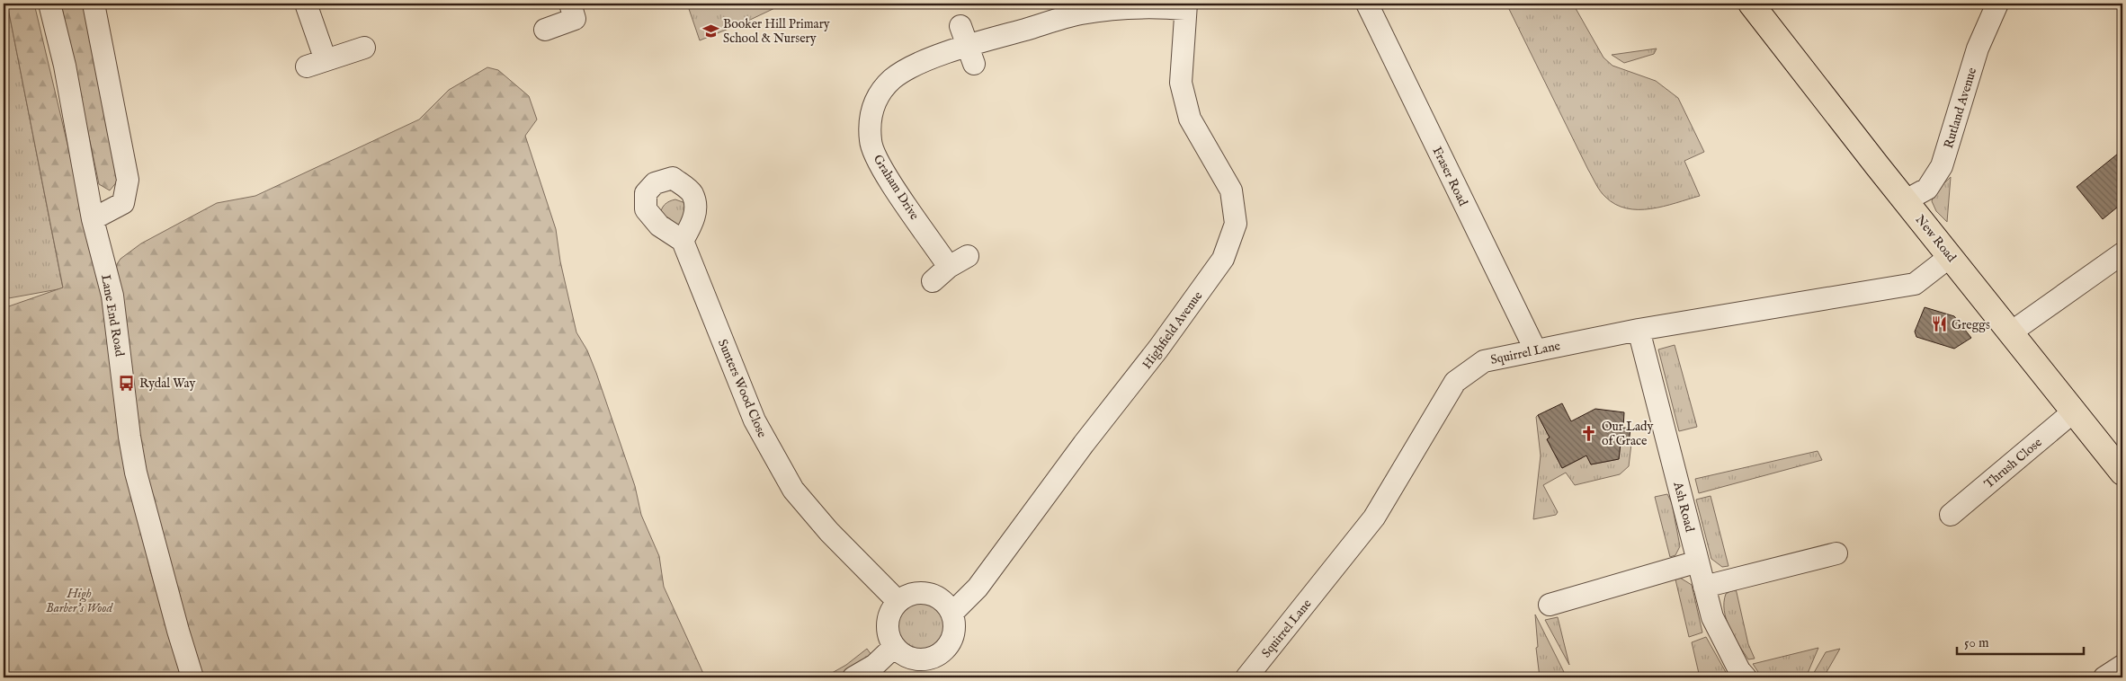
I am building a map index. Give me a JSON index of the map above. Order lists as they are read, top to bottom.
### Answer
{
  "streets": {
    "highway": ["New Road"],
    "street": [
      "Rutland Avenue",
      "Fraser Road",
      "Graham Drive",
      "Lane End Road",
      "Highfield Avenue",
      "Squirrel Lane",
      "Sunters Wood Close",
      "Thrush Close",
      "Ash Road"
    ]
  },
  "crossings": [
    ["Rutland Avenue", "New Road"],
    ["Fraser Road", "Squirrel Lane"],
    ["Graham Drive", "Highfield Avenue"],
    ["New Road", "Squirrel Lane"],
    ["New Road", "Thrush Close"],
    ["Highfield Avenue", "Sunters Wood Close"],
    ["Squirrel Lane", "Ash Road"]
  ],
  "parks": ["High Barber's Wood"],
  "places": {
    "school or university": ["Booker Hill Primary School & Nursery"],
    "restaurant": ["Greggs"],
    "bus stop": ["Rydal Way"],
    "church": ["Our Lady of Grace"]
  },
  "scale_bar": "50 m"
}
